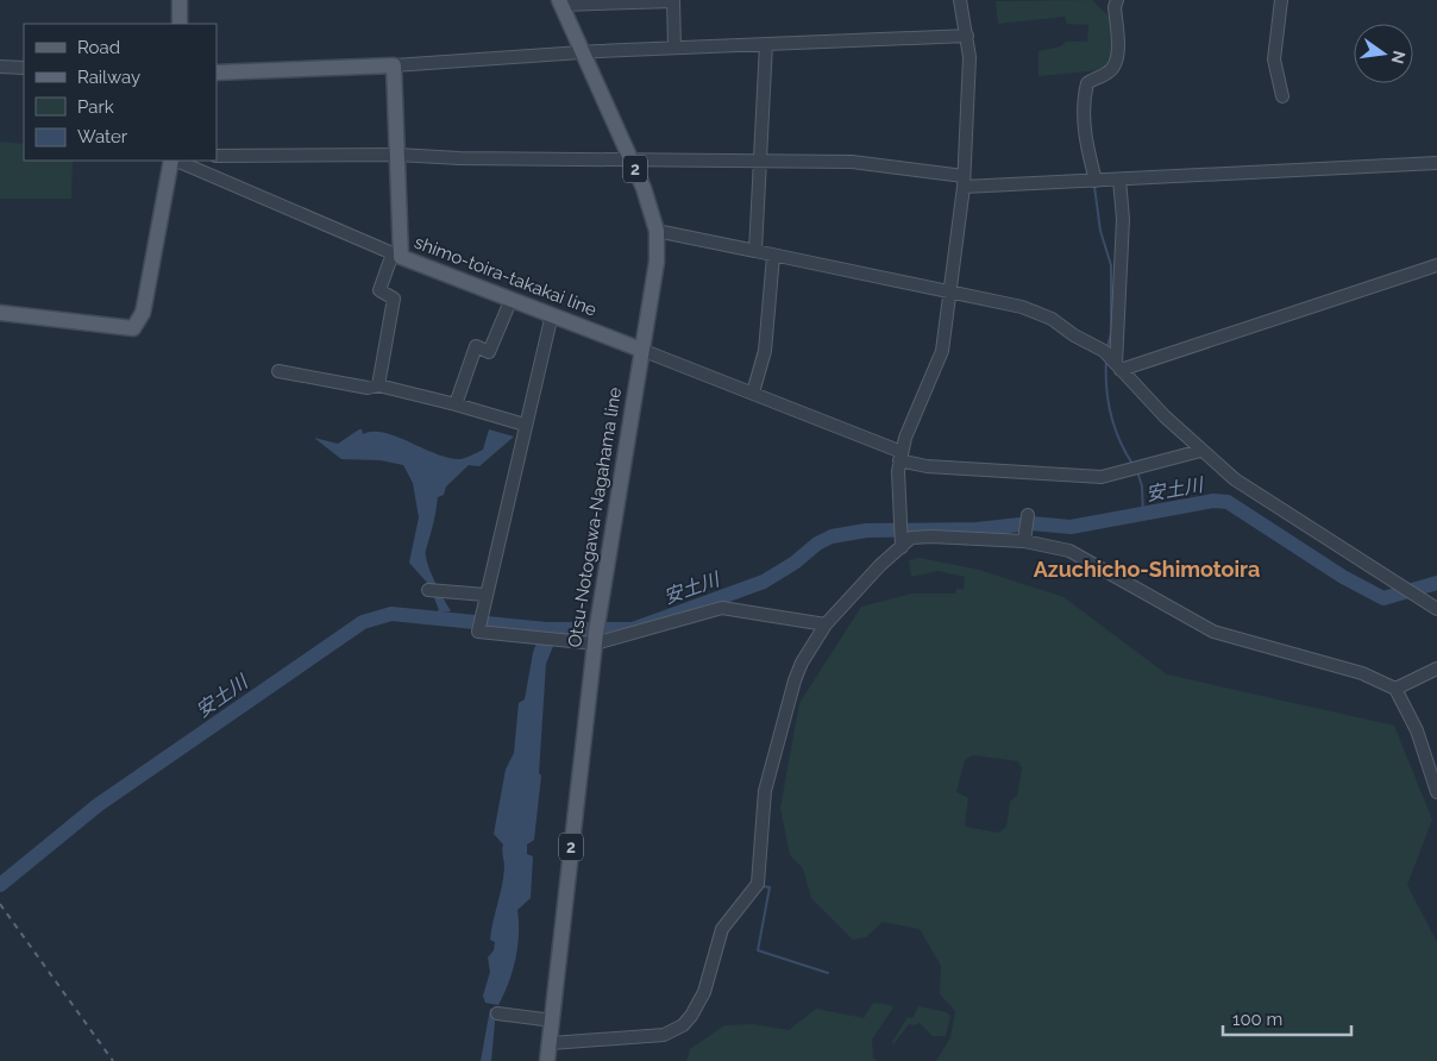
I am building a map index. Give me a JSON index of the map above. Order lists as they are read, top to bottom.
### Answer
{
  "streets": {
    "main road": ["2", "shimo-toira-takakai line", "Otsu-Notogawa-Nagahama line"]
  },
  "crossings": [
    ["shimo-toira-takakai line", "Otsu-Notogawa-Nagahama line"]
  ],
  "districts": ["Azuchicho-Shimotoira"],
  "water": ["安土川"],
  "legend": [
    "Road",
    "Railway",
    "Park",
    "Water"
  ],
  "scale_bar": "100 m",
  "north": "right"
}
